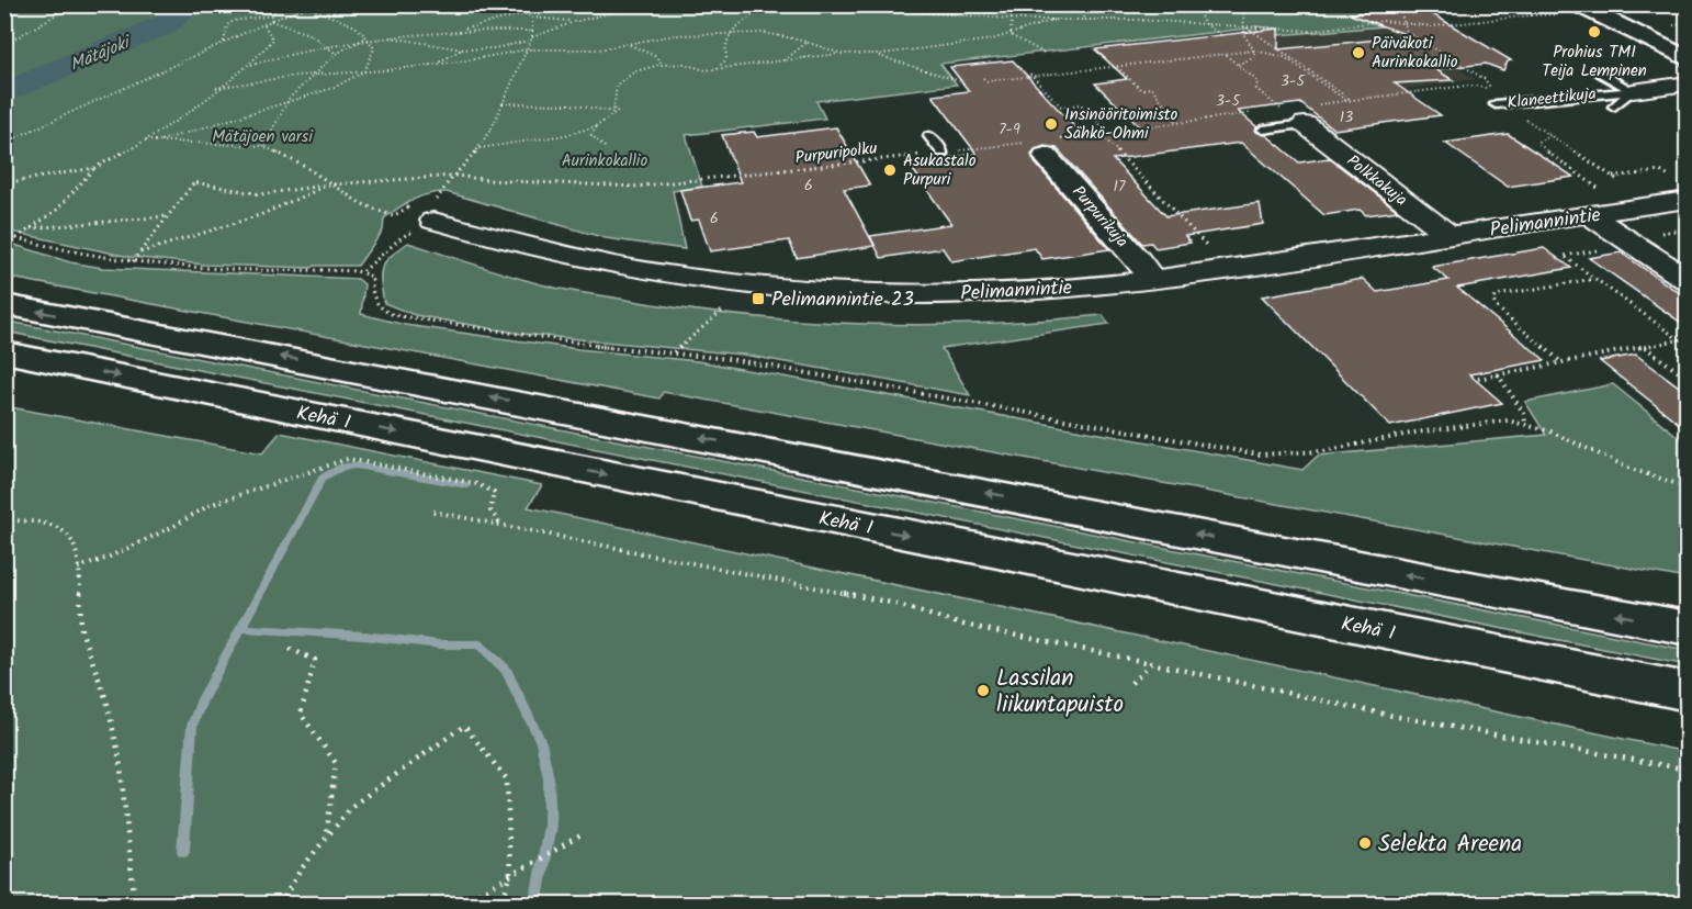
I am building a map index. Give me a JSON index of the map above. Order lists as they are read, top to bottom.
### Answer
{
  "streets": {
    "main road": ["Kehä I"],
    "street": [
      "Klaneettikuja",
      "Polkkakuja",
      "Purpurikuja",
      "Pelimannintie"
    ],
    "path": ["Purpuripolku"]
  },
  "crossings": [
    ["Purpuripolku", "Purpurikuja"],
    ["Polkkakuja", "Pelimannintie"],
    ["Purpurikuja", "Pelimannintie"]
  ],
  "water": ["Mätäjoki"],
  "parks": ["Mätäjoen varsi", "Aurinkokallio"],
  "places": {
    "other": [
      "Prohius TMI Teija Lempinen",
      "Päiväkoti Aurinkokallio",
      "Insinööritoimisto Sähkö-Ohmi",
      "Asukastalo Purpuri",
      "Lassilan liikuntapuisto",
      "Selekta Areena"
    ],
    "transit": ["Pelimannintie 23"]
  },
  "house_numbers": [
    "3-5",
    "3-5",
    "13",
    "7-9",
    "6",
    "17",
    "6"
  ]
}
